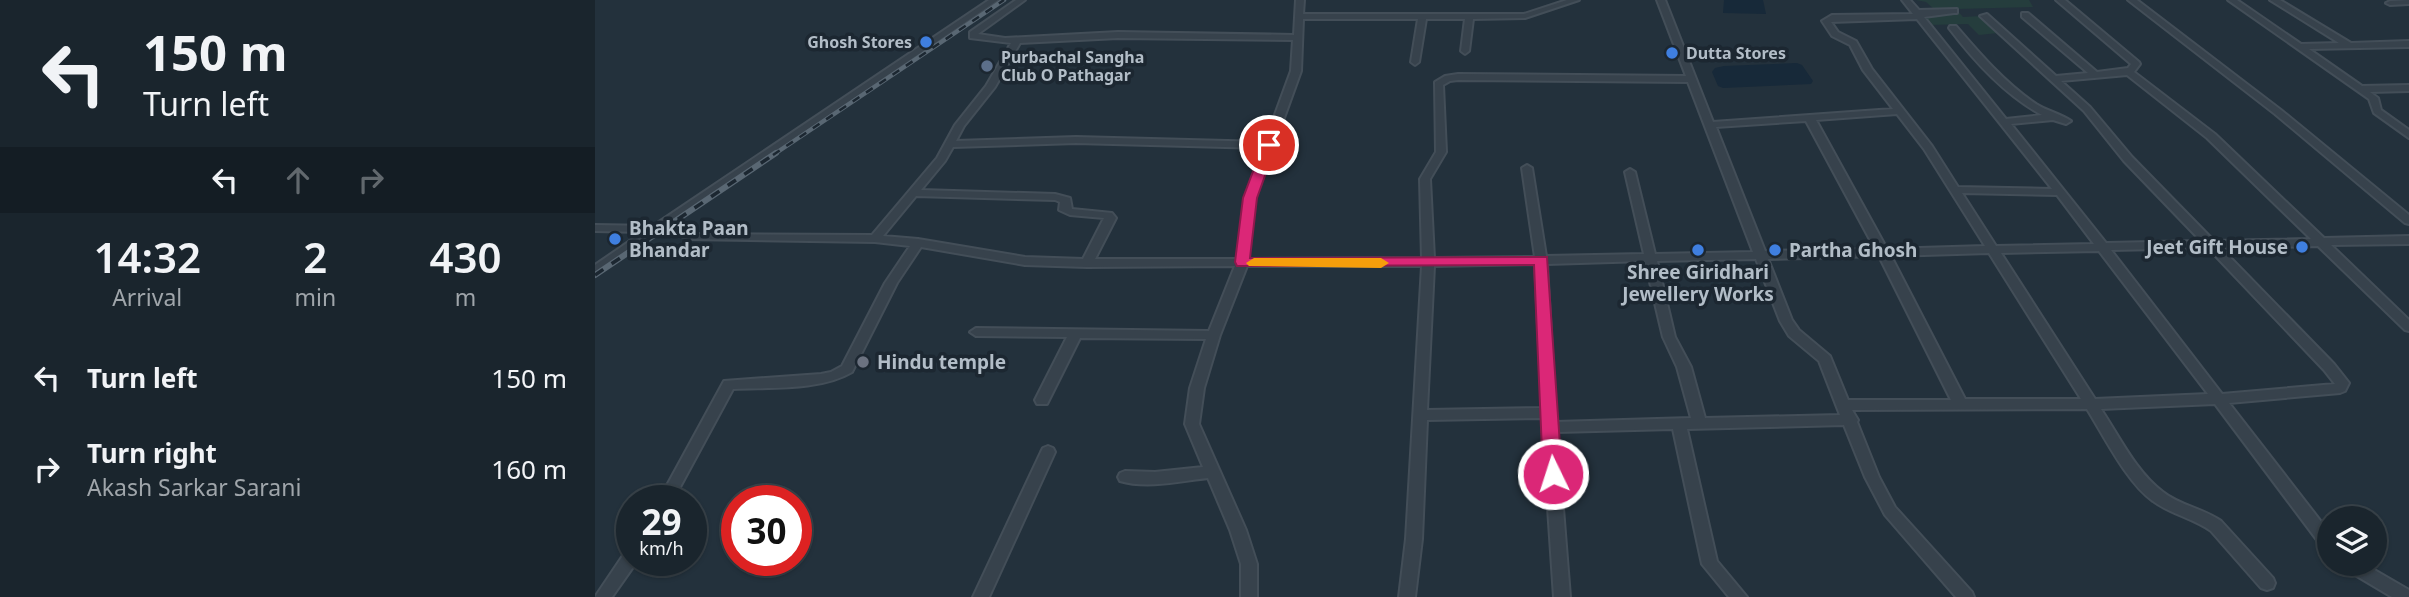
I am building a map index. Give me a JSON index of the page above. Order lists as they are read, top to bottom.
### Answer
{
  "places": [
    "Ghosh Stores",
    "Dutta Stores",
    "Purbachal Sangha Club O Pathagar",
    "Bhakta Paan Bhandar",
    "Jeet Gift House",
    "Shree Giridhari Jewellery Works",
    "Partha Ghosh",
    "Hindu temple"
  ],
  "page": {
    "turn": ["150 m", "Turn left"],
    "eta": [
      "14:32",
      "Arrival",
      "2",
      "min",
      "430",
      "m"
    ],
    "list": [
      {
        "name": "Turn left",
        "value": "150 m"
      },
      {
        "name": "Turn right",
        "note": "Akash Sarkar Sarani",
        "value": "160 m"
      }
    ],
    "speed": "29 km/h",
    "limit": "30"
  }
}
